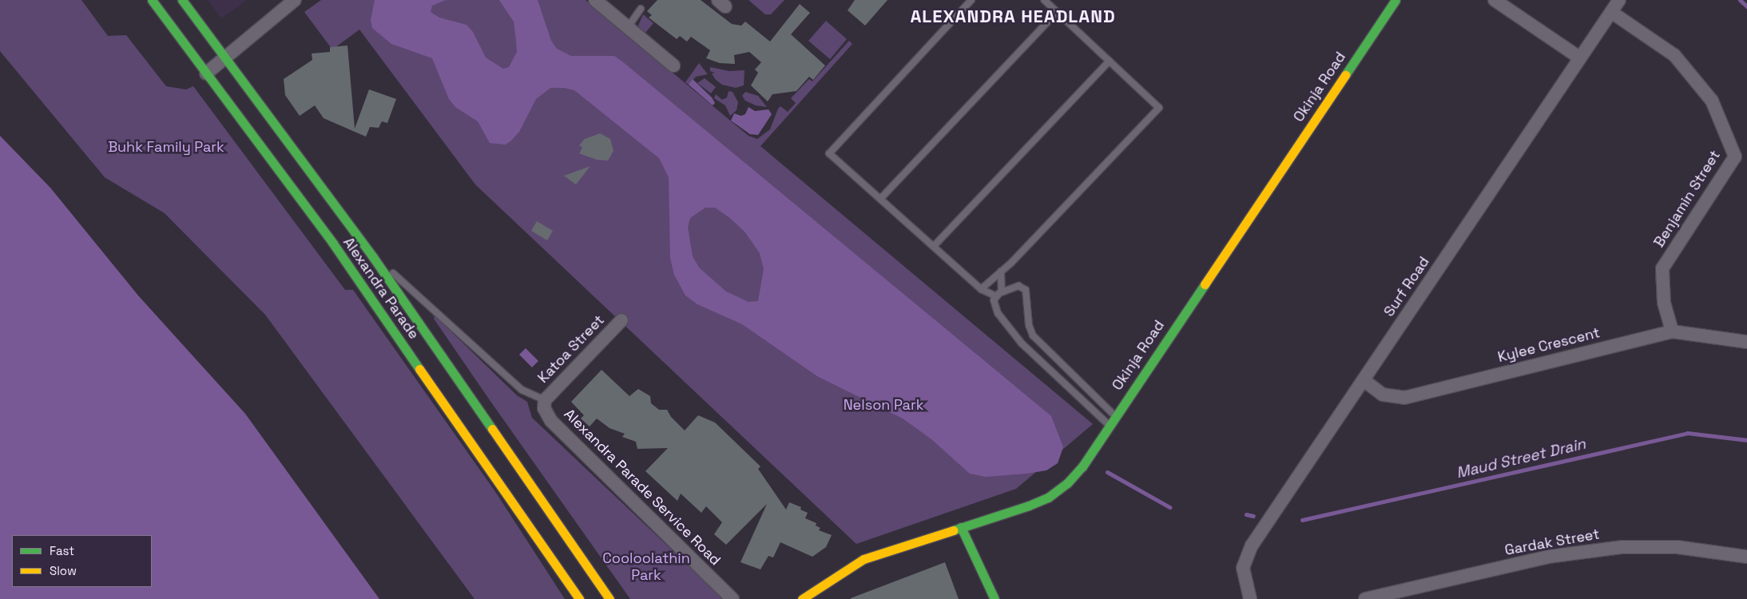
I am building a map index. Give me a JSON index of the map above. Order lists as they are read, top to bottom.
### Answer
{
  "streets": {
    "main road": ["Okinja Road", "Alexandra Parade"],
    "street": [
      "Benjamin Street",
      "Surf Road",
      "Kylee Crescent",
      "Katoa Street",
      "Alexandra Parade Service Road",
      "Gardak Street"
    ]
  },
  "crossings": [
    ["Benjamin Street", "Surf Road"],
    ["Benjamin Street", "Kylee Crescent"],
    ["Surf Road", "Kylee Crescent"],
    ["Katoa Street", "Alexandra Parade Service Road"]
  ],
  "districts": ["ALEXANDRA HEADLAND"],
  "water": ["Maud Street Drain"],
  "parks": ["Buhk Family Park", "Nelson Park", "Cooloolathin Park"],
  "legend": ["Fast", "Slow"]
}
